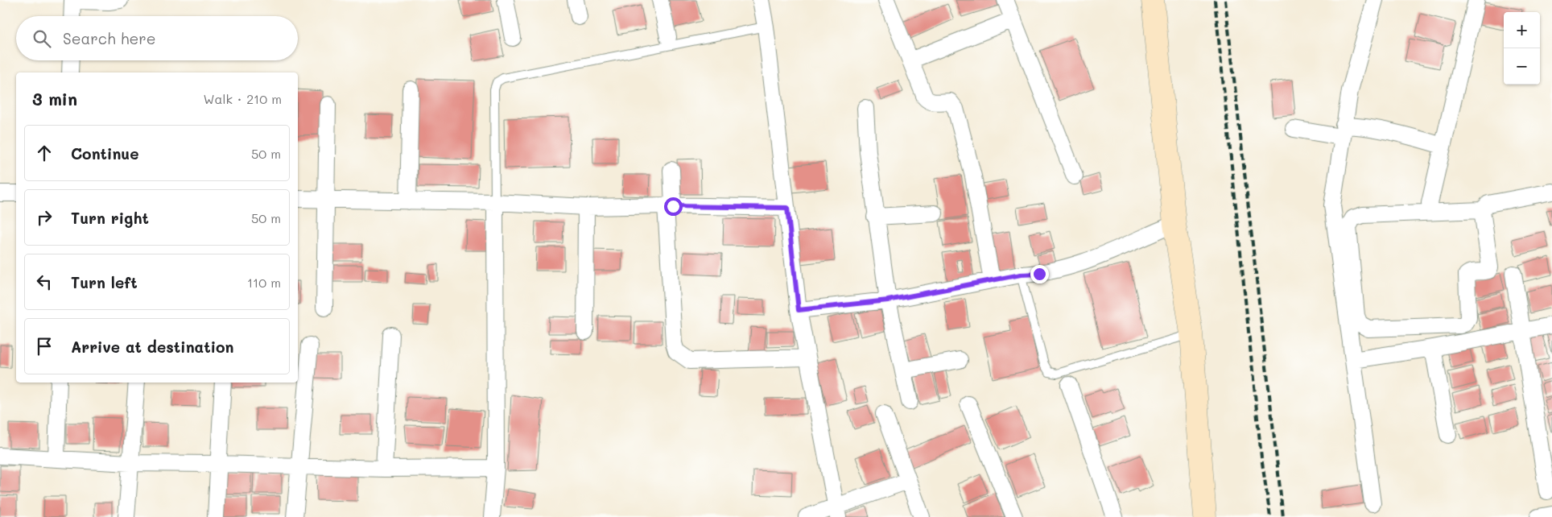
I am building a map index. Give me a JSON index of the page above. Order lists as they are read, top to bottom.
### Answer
{
  "page": {
    "map_buttons": ["+", "−"],
    "search": "Search here",
    "heading": ["3 min", "Walk · 210 m"],
    "list": [
      ["Continue", "50 m"],
      ["Turn right", "50 m"],
      ["Turn left", "110 m"],
      "Arrive at destination"
    ]
  }
}
